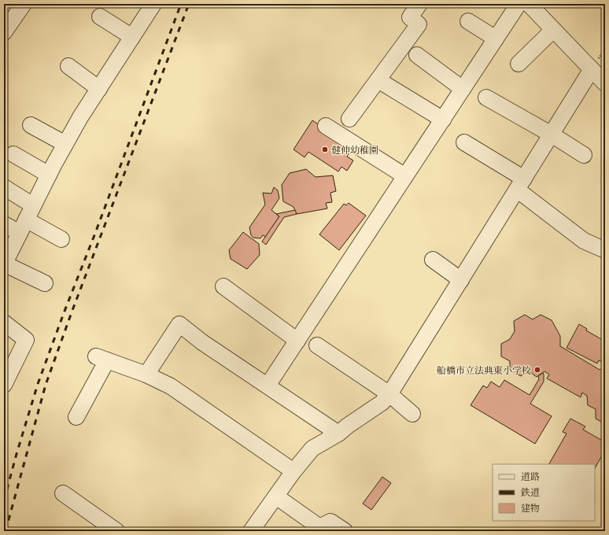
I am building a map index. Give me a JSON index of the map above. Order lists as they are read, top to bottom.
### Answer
{
  "places": ["健伸幼稚園", "船橋市立法典東小学校"],
  "legend": ["道路", "鉄道", "建物"]
}
